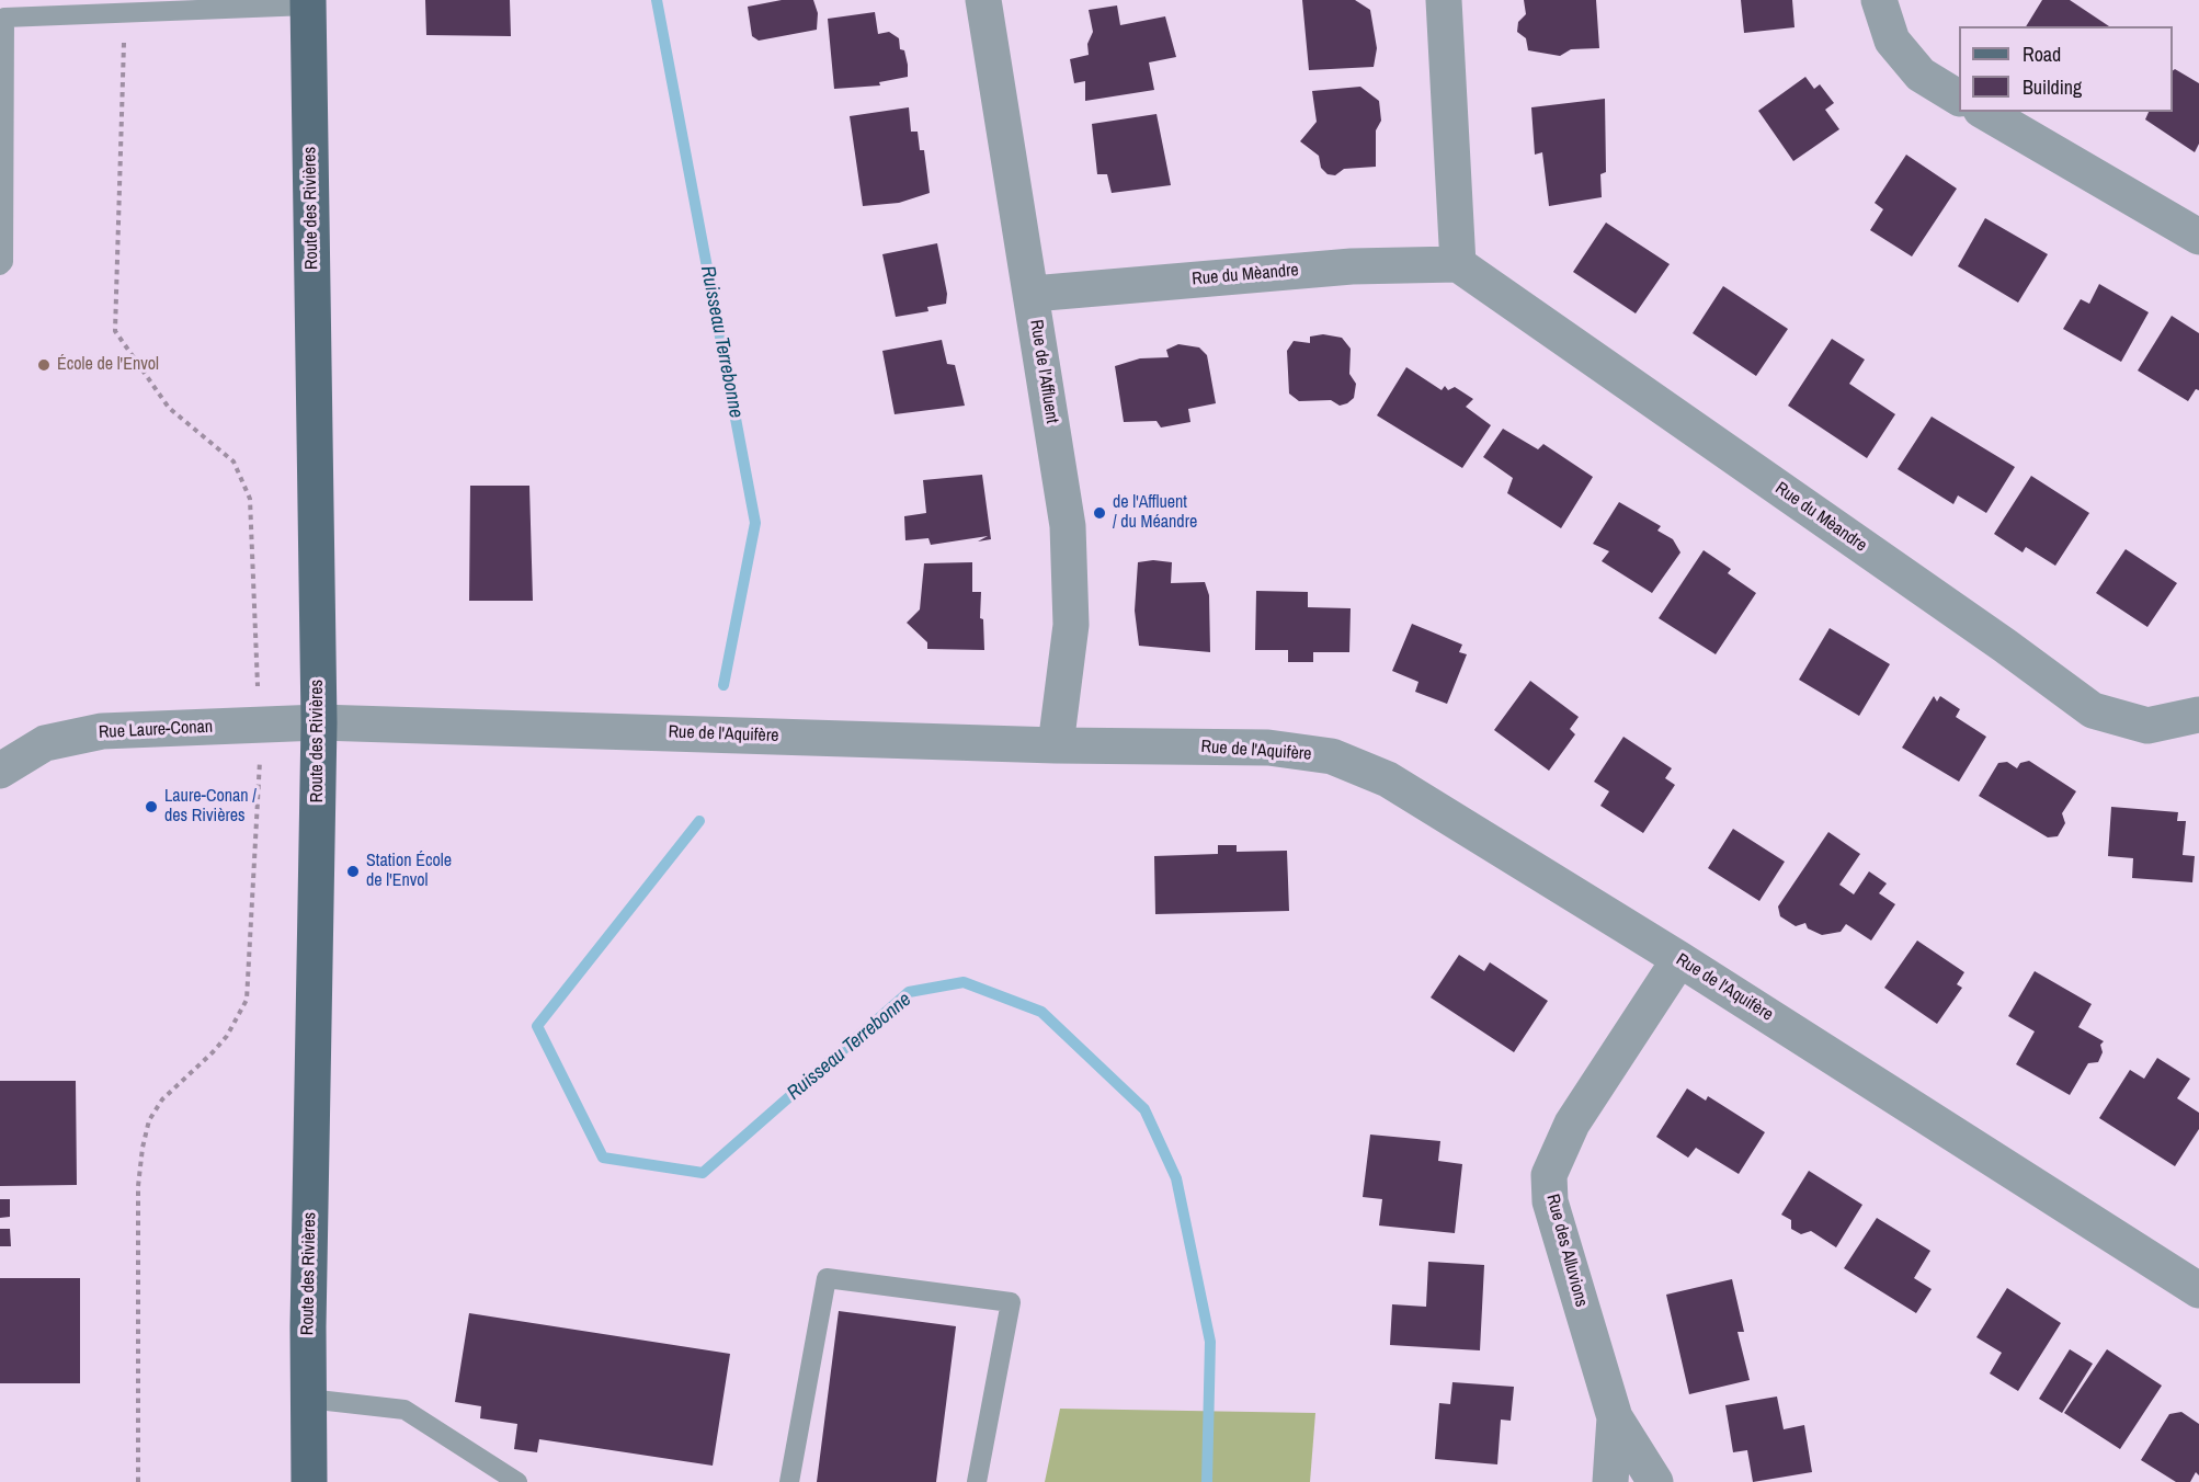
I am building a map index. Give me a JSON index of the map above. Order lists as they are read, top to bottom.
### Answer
{
  "streets": {
    "main road": ["Route des Rivières"],
    "street": [
      "Rue du Mèandre",
      "Rue de l'Affluent",
      "Rue Laure-Conan",
      "Rue de l'Aquifère",
      "Rue des Alluvions"
    ]
  },
  "crossings": [
    ["Route des Rivières", "Rue Laure-Conan"],
    ["Route des Rivières", "Rue de l'Aquifère"],
    ["Rue du Mèandre", "Rue de l'Affluent"],
    ["Rue de l'Affluent", "Rue de l'Aquifère"],
    ["Rue Laure-Conan", "Rue de l'Aquifère"],
    ["Rue de l'Aquifère", "Rue des Alluvions"]
  ],
  "water": ["Ruisseau Terrebonne"],
  "places": [
    "École de l'Envol",
    "de l'Affluent / du Méandre",
    "Laure-Conan / des Rivières",
    "Station École de l'Envol"
  ],
  "legend": ["Road", "Building"]
}
